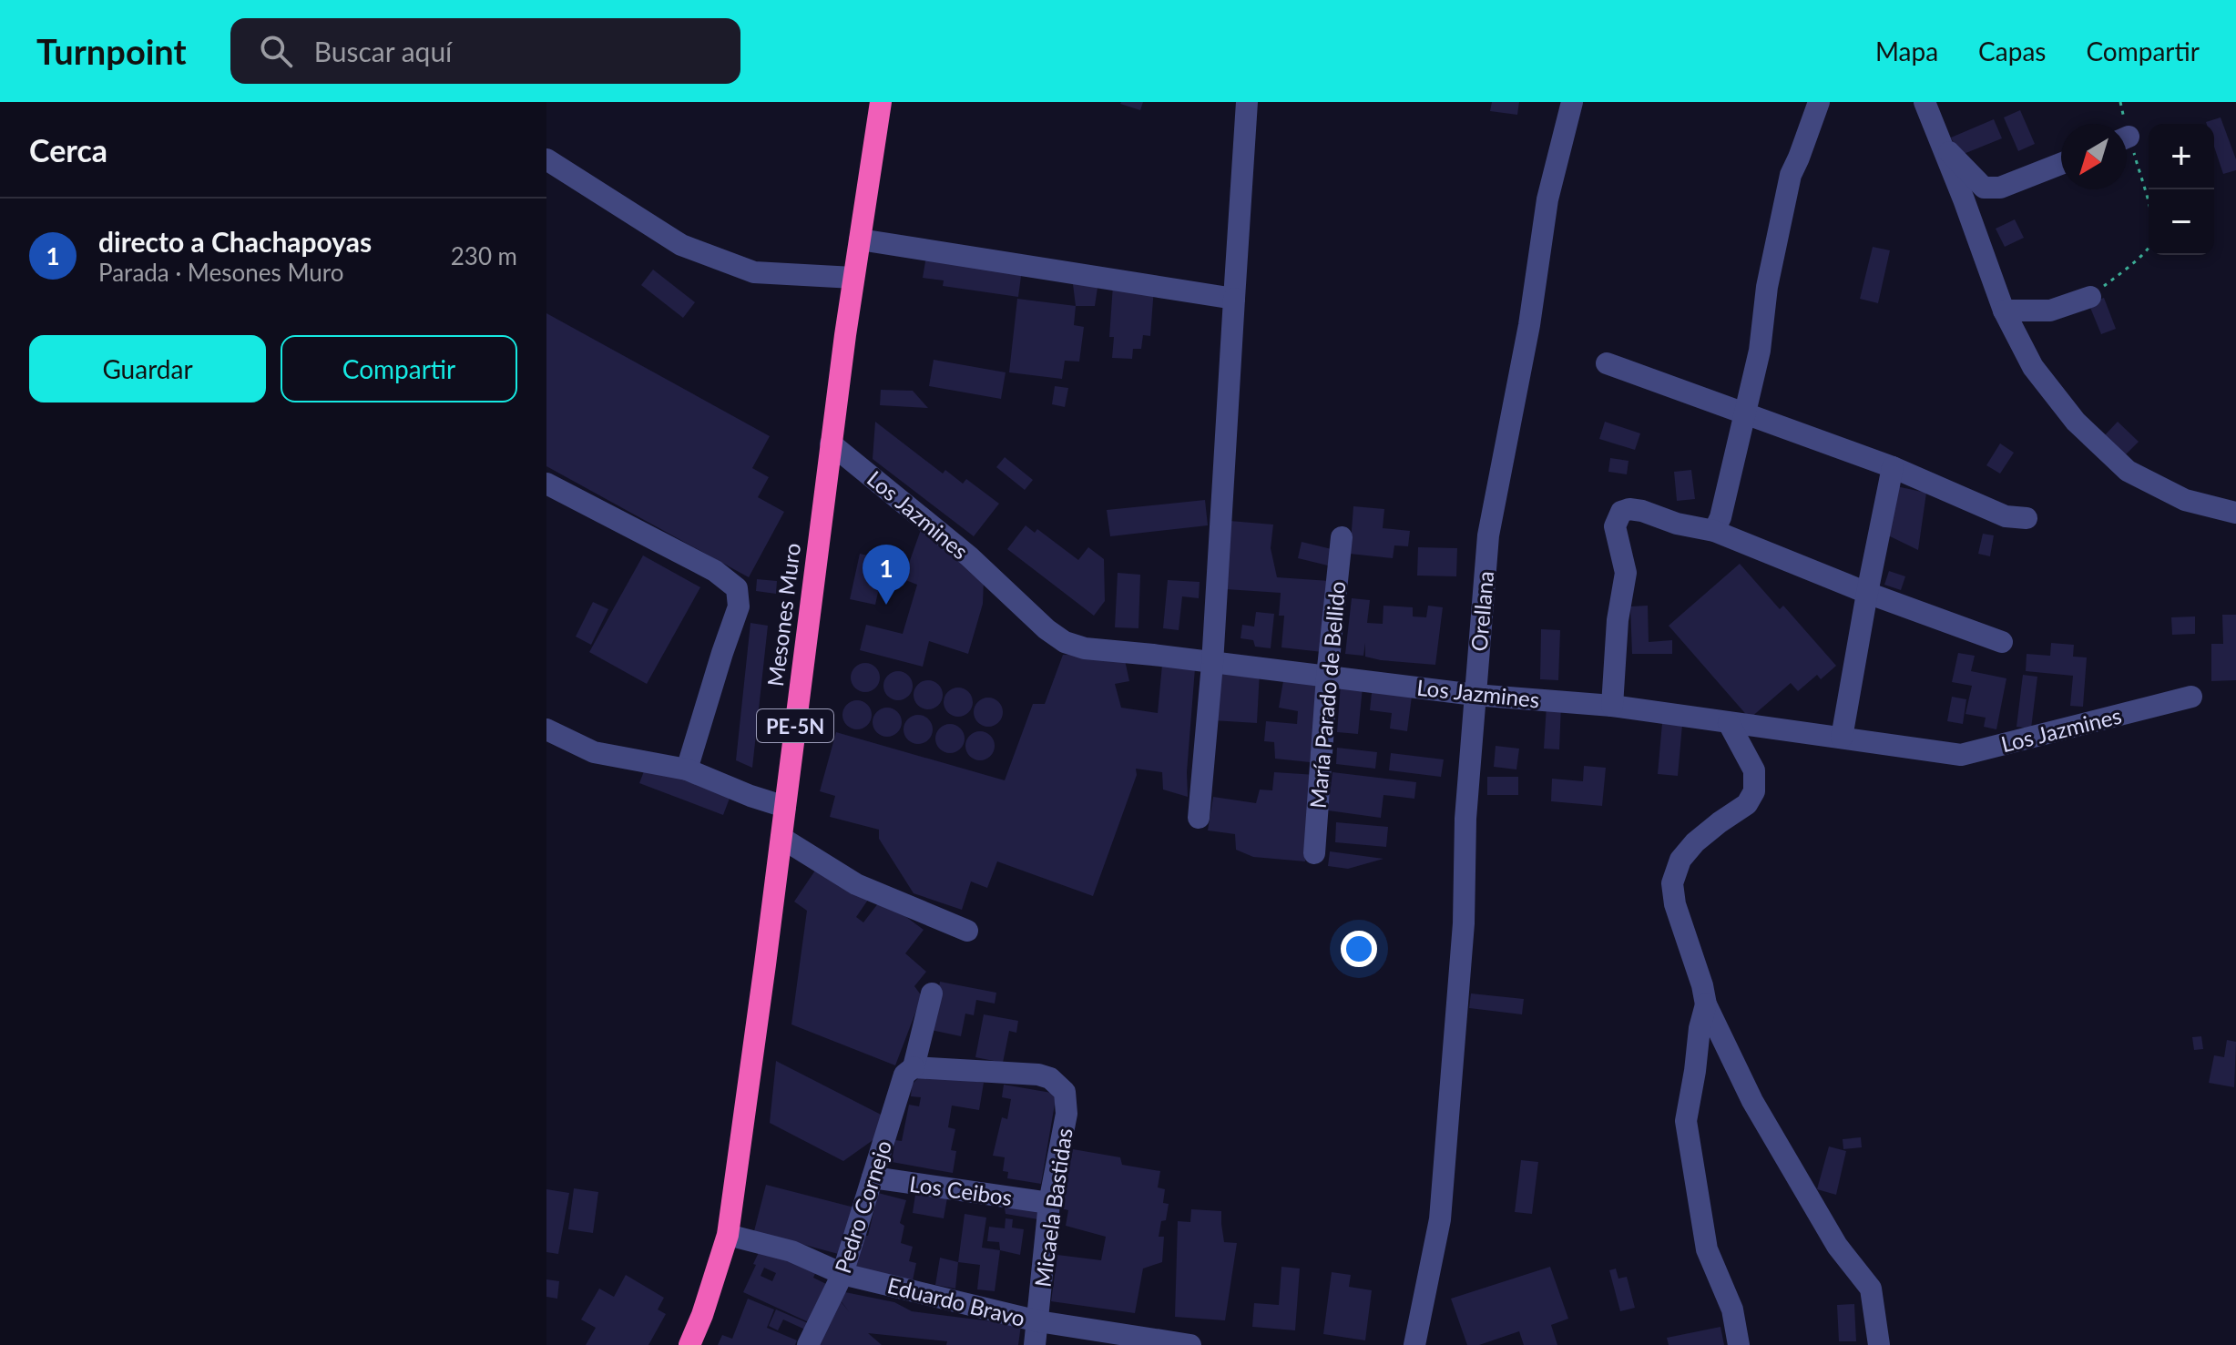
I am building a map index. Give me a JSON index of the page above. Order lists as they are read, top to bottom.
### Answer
{
  "streets": {
    "highway": ["Mesones Muro", "PE-5N"],
    "street": [
      "Los Jazmines",
      "Orellana",
      "María Parado de Bellido",
      "Los Ceibos",
      "Pedro Cornejo",
      "Micaela Bastidas",
      "Eduardo Bravo"
    ]
  },
  "crossings": [
    ["Los Jazmines", "Orellana"],
    ["Los Jazmines", "Mesones Muro"],
    ["Los Jazmines", "María Parado de Bellido"],
    ["Mesones Muro", "Eduardo Bravo"],
    ["Los Ceibos", "Pedro Cornejo"],
    ["Los Ceibos", "Micaela Bastidas"],
    ["Pedro Cornejo", "Micaela Bastidas"],
    ["Pedro Cornejo", "Eduardo Bravo"],
    ["Micaela Bastidas", "Eduardo Bravo"]
  ],
  "north": "bottom left",
  "page": {
    "header": "Turnpoint",
    "search": "Buscar aquí",
    "nav": ["Mapa", "Capas", "Compartir"],
    "heading": "Cerca",
    "map_buttons": ["+", "−"],
    "list": [
      {
        "mark": "1",
        "name": "directo a Chachapoyas",
        "note": "Parada · Mesones Muro",
        "value": "230 m"
      }
    ],
    "buttons": ["Guardar", "Compartir"],
    "pins": "1"
  }
}
